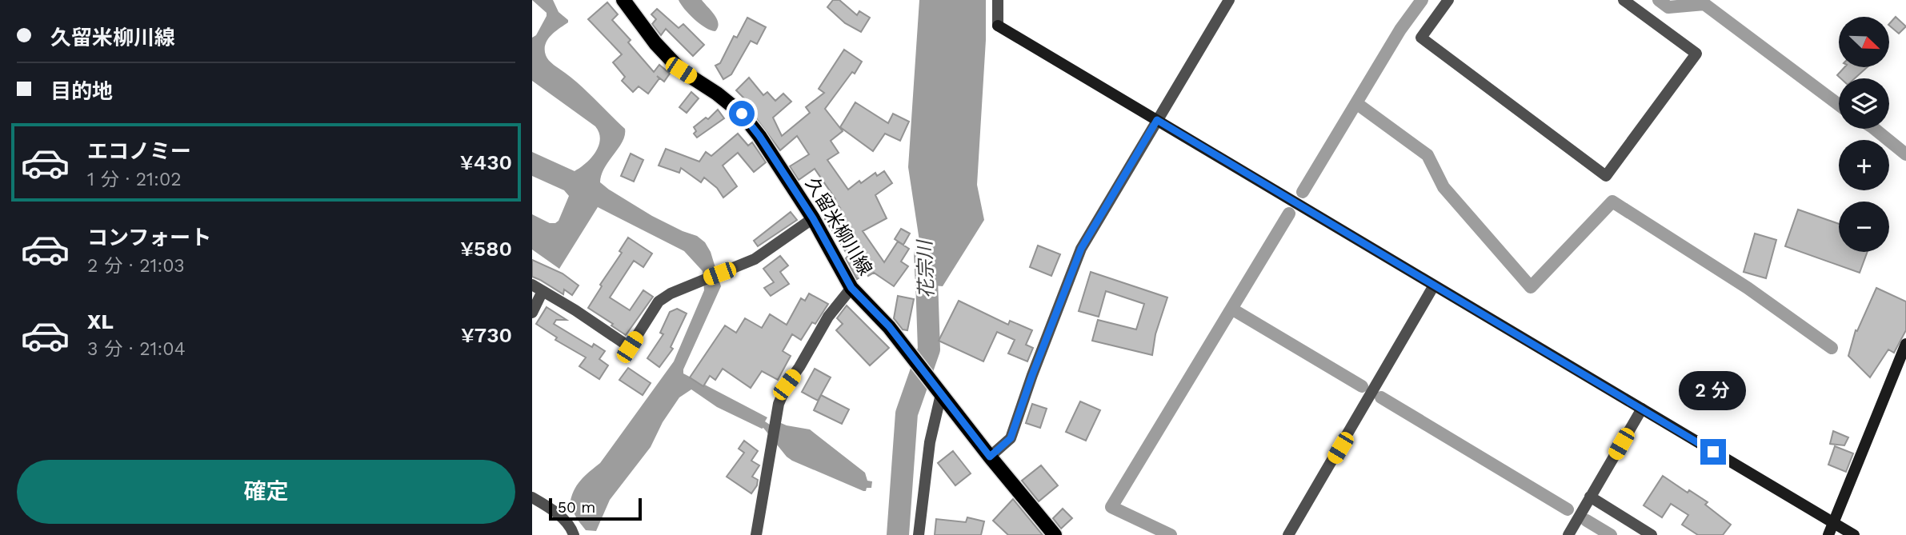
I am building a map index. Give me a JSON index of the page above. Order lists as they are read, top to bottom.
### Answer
{
  "streets": {
    "main road": ["久留米柳川線"]
  },
  "water": ["花宗川"],
  "scale_bar": "50 m",
  "north": "bottom right",
  "page": {
    "banner": ["久留米柳川線", "目的地"],
    "map_buttons": ["+", "−"],
    "list": [
      {
        "name": "エコノミー",
        "note": "1 分 · 21:02",
        "value": "¥430"
      },
      {
        "name": "コンフォート",
        "note": "2 分 · 21:03",
        "value": "¥580"
      },
      {
        "name": "XL",
        "note": "3 分 · 21:04",
        "value": "¥730"
      }
    ],
    "bubble": "2 分",
    "buttons": "確定",
    "scale": "50 m"
  }
}
